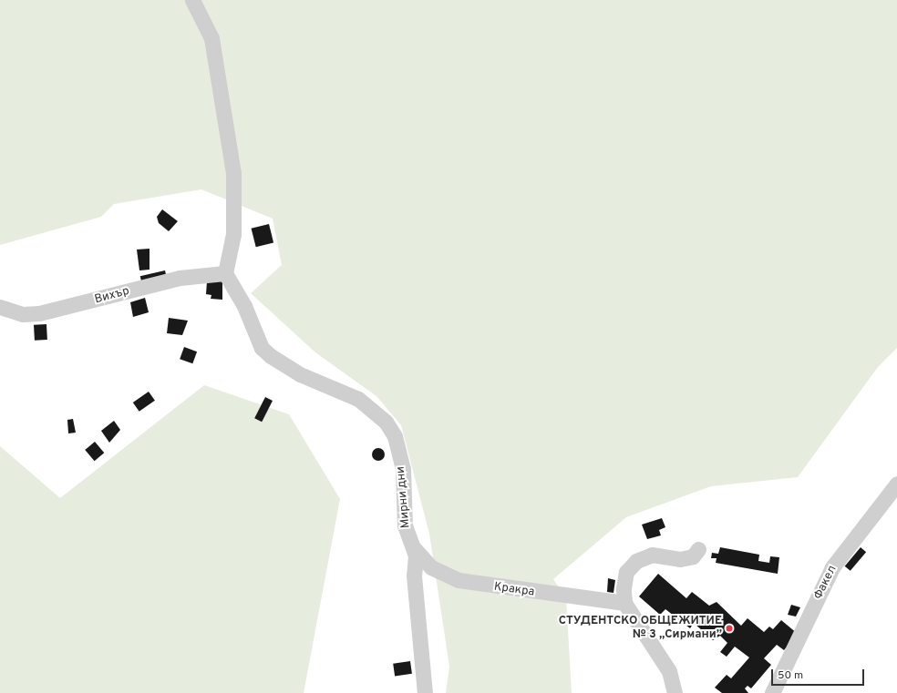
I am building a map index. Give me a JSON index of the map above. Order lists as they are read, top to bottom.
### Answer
{
  "streets": {
    "street": [
      "Вихър",
      "Мирни дни",
      "Факел",
      "Кракра"
    ]
  },
  "crossings": [
    ["Вихър", "Мирни дни"],
    ["Мирни дни", "Кракра"]
  ],
  "places": ["СТУДЕНТСКО ОБЩЕЖИТИЕ № 3 „Сирмани”"],
  "scale_bar": "50 m"
}
